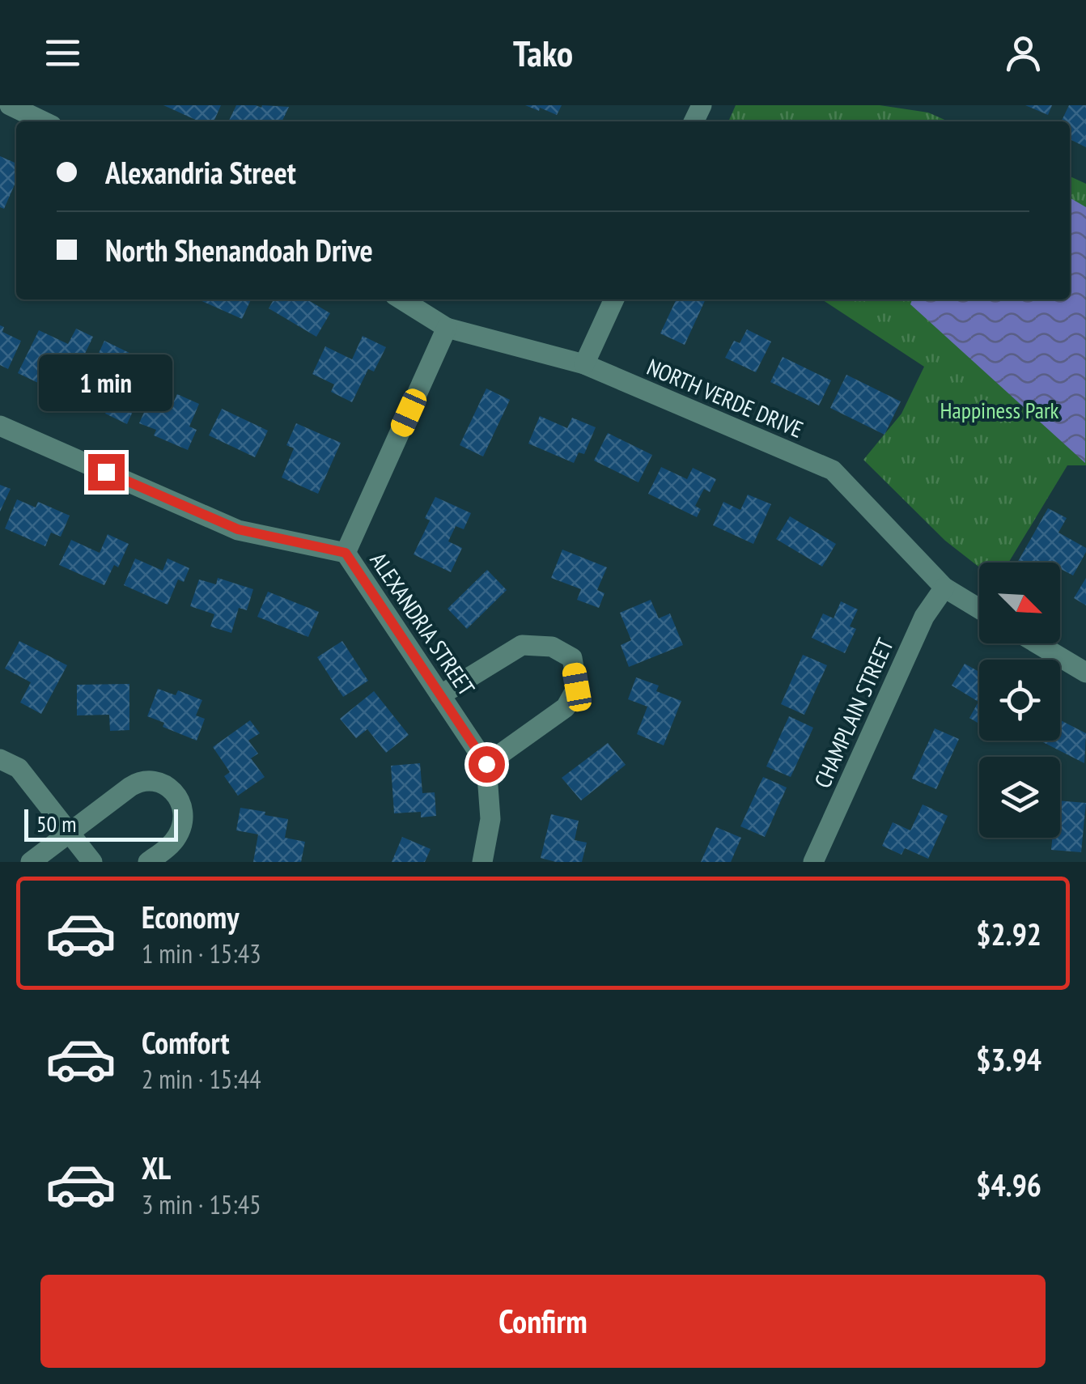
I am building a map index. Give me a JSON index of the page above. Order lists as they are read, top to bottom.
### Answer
{
  "streets": {
    "street": ["NORTH VERDE DRIVE", "ALEXANDRIA STREET", "CHAMPLAIN STREET"]
  },
  "crossings": [
    ["NORTH VERDE DRIVE", "ALEXANDRIA STREET"],
    ["NORTH VERDE DRIVE", "CHAMPLAIN STREET"]
  ],
  "parks": ["Happiness Park"],
  "scale_bar": "50 m",
  "north": "bottom right",
  "page": {
    "header": "Tako",
    "banner": ["Alexandria Street", "North Shenandoah Drive"],
    "bubble": "1 min",
    "scale": "50 m",
    "list": [
      {
        "name": "Economy",
        "note": "1 min · 15:43",
        "value": "$2.92"
      },
      {
        "name": "Comfort",
        "note": "2 min · 15:44",
        "value": "$3.94"
      },
      {
        "name": "XL",
        "note": "3 min · 15:45",
        "value": "$4.96"
      }
    ],
    "buttons": "Confirm"
  }
}
